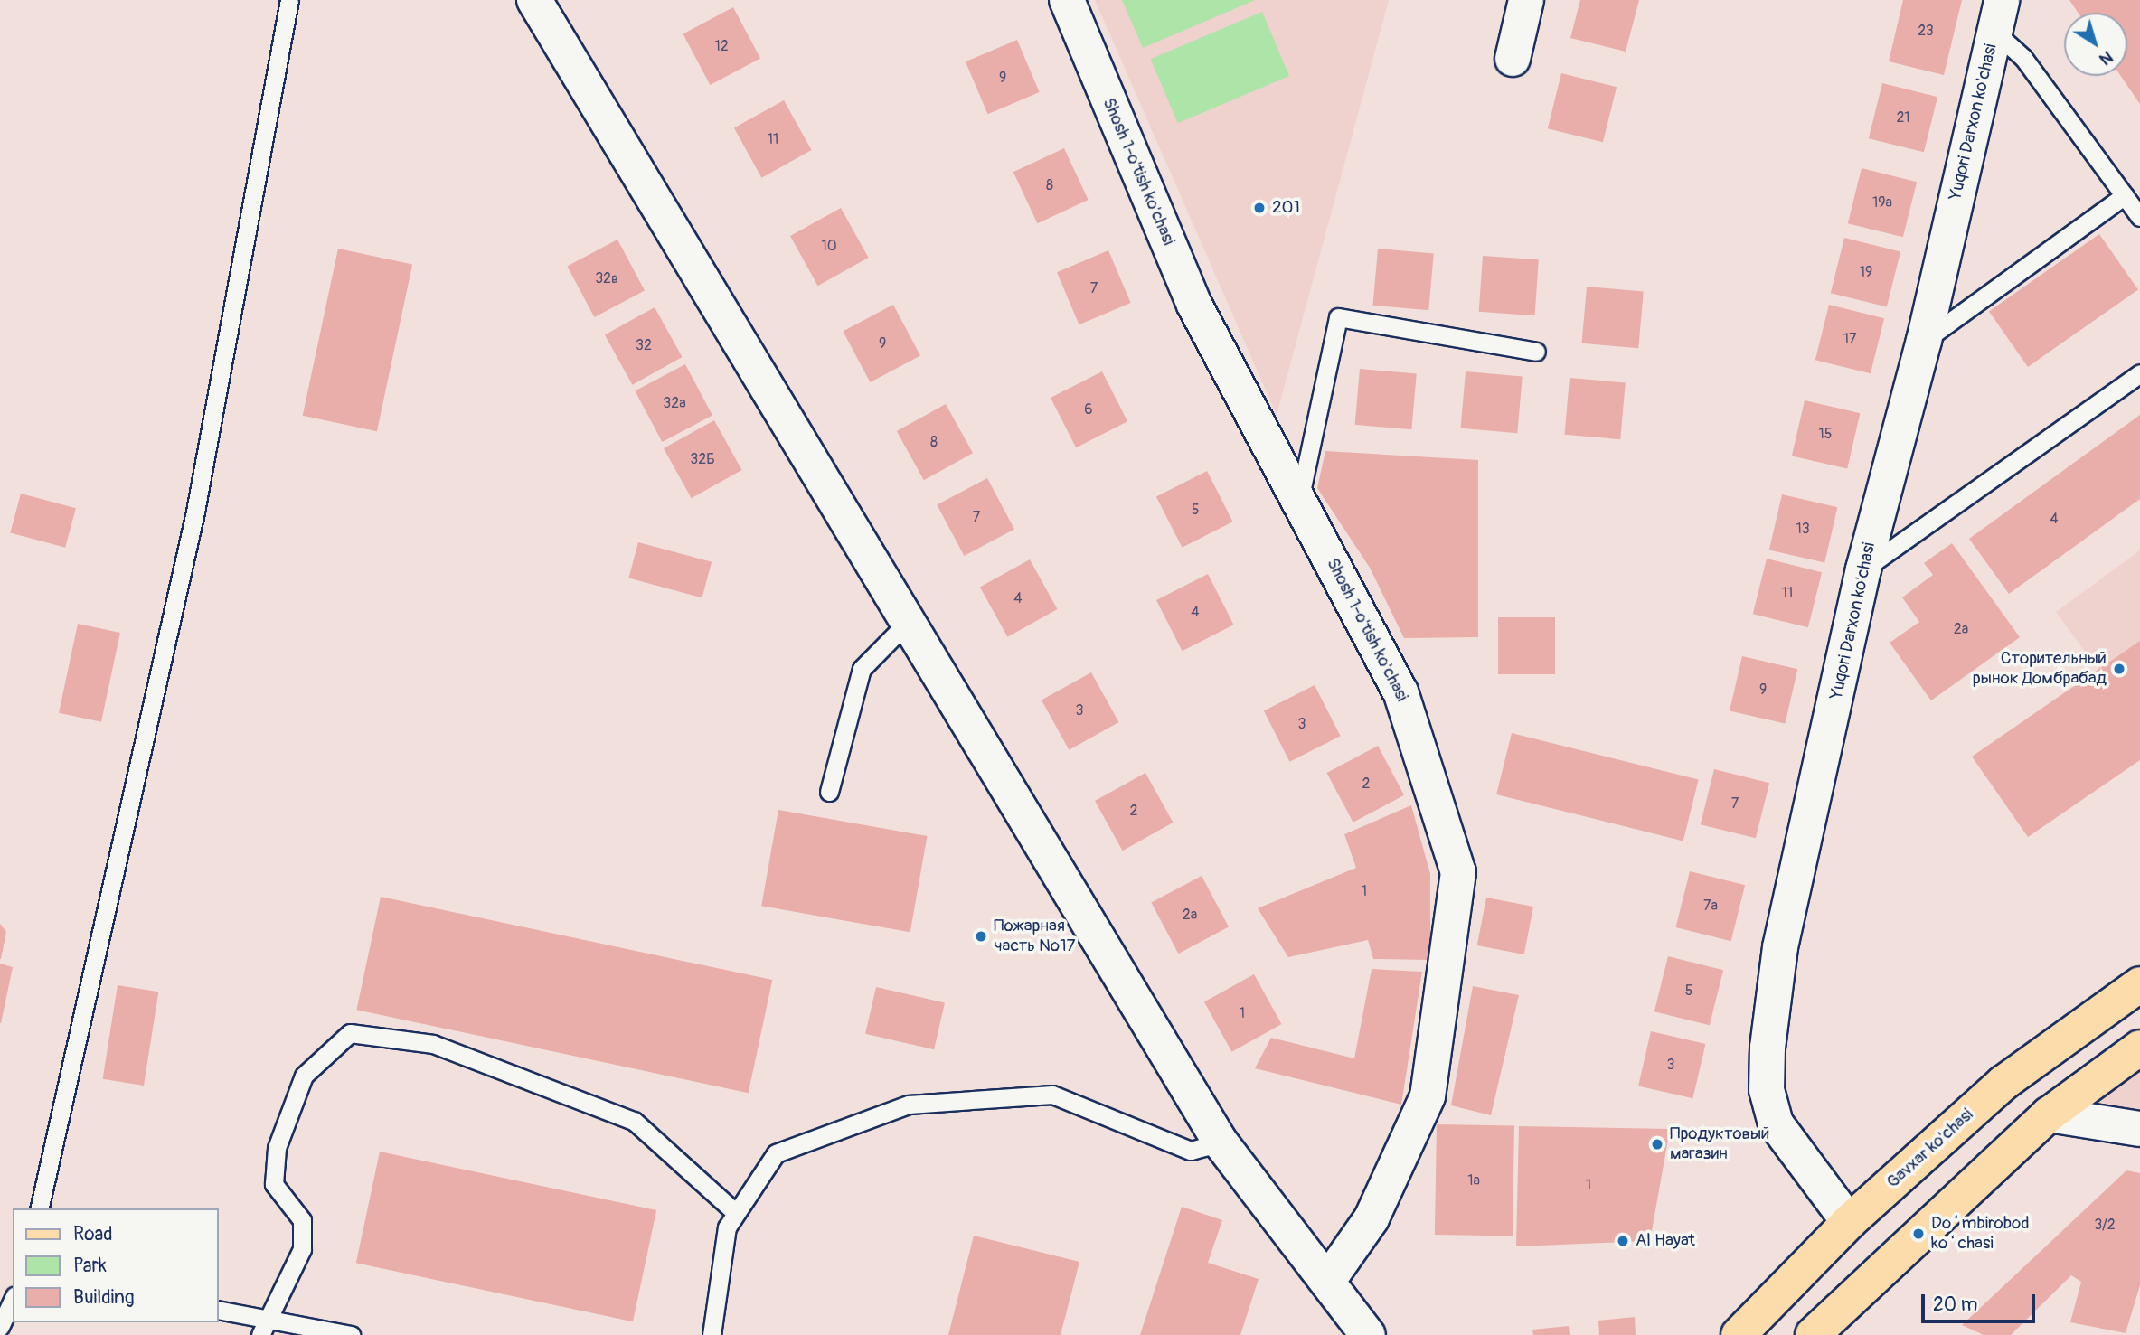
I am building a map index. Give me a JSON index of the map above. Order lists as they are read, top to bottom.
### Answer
{
  "streets": {
    "main road": ["Gavxar ko'chasi"],
    "street": ["Yuqori Darxon ko'chasi", "Shosh 1-o'tish ko'chasi"]
  },
  "crossings": [
    ["Yuqori Darxon ko'chasi", "Gavxar ko'chasi"]
  ],
  "places": [
    "201",
    "Сторительный рынок Домбрабад",
    "Пожарная часть №17",
    "Продуктовый магазин",
    "Doʻmbirobod koʻchasi",
    "Al Hayat"
  ],
  "house_numbers": [
    "23",
    "12",
    "9",
    "21",
    "11",
    "8",
    "19а",
    "10",
    "19",
    "32в",
    "7",
    "17",
    "9",
    "32",
    "32a",
    "6",
    "15",
    "8",
    "32Б",
    "5",
    "7",
    "4",
    "13",
    "11",
    "4",
    "4",
    "2a",
    "9",
    "3",
    "3",
    "2",
    "7",
    "2",
    "1",
    "7а",
    "2а",
    "5",
    "1",
    "3",
    "1а",
    "1",
    "3/2"
  ],
  "legend": ["Road", "Park", "Building"],
  "scale_bar": "20 m",
  "north": "bottom right"
}
